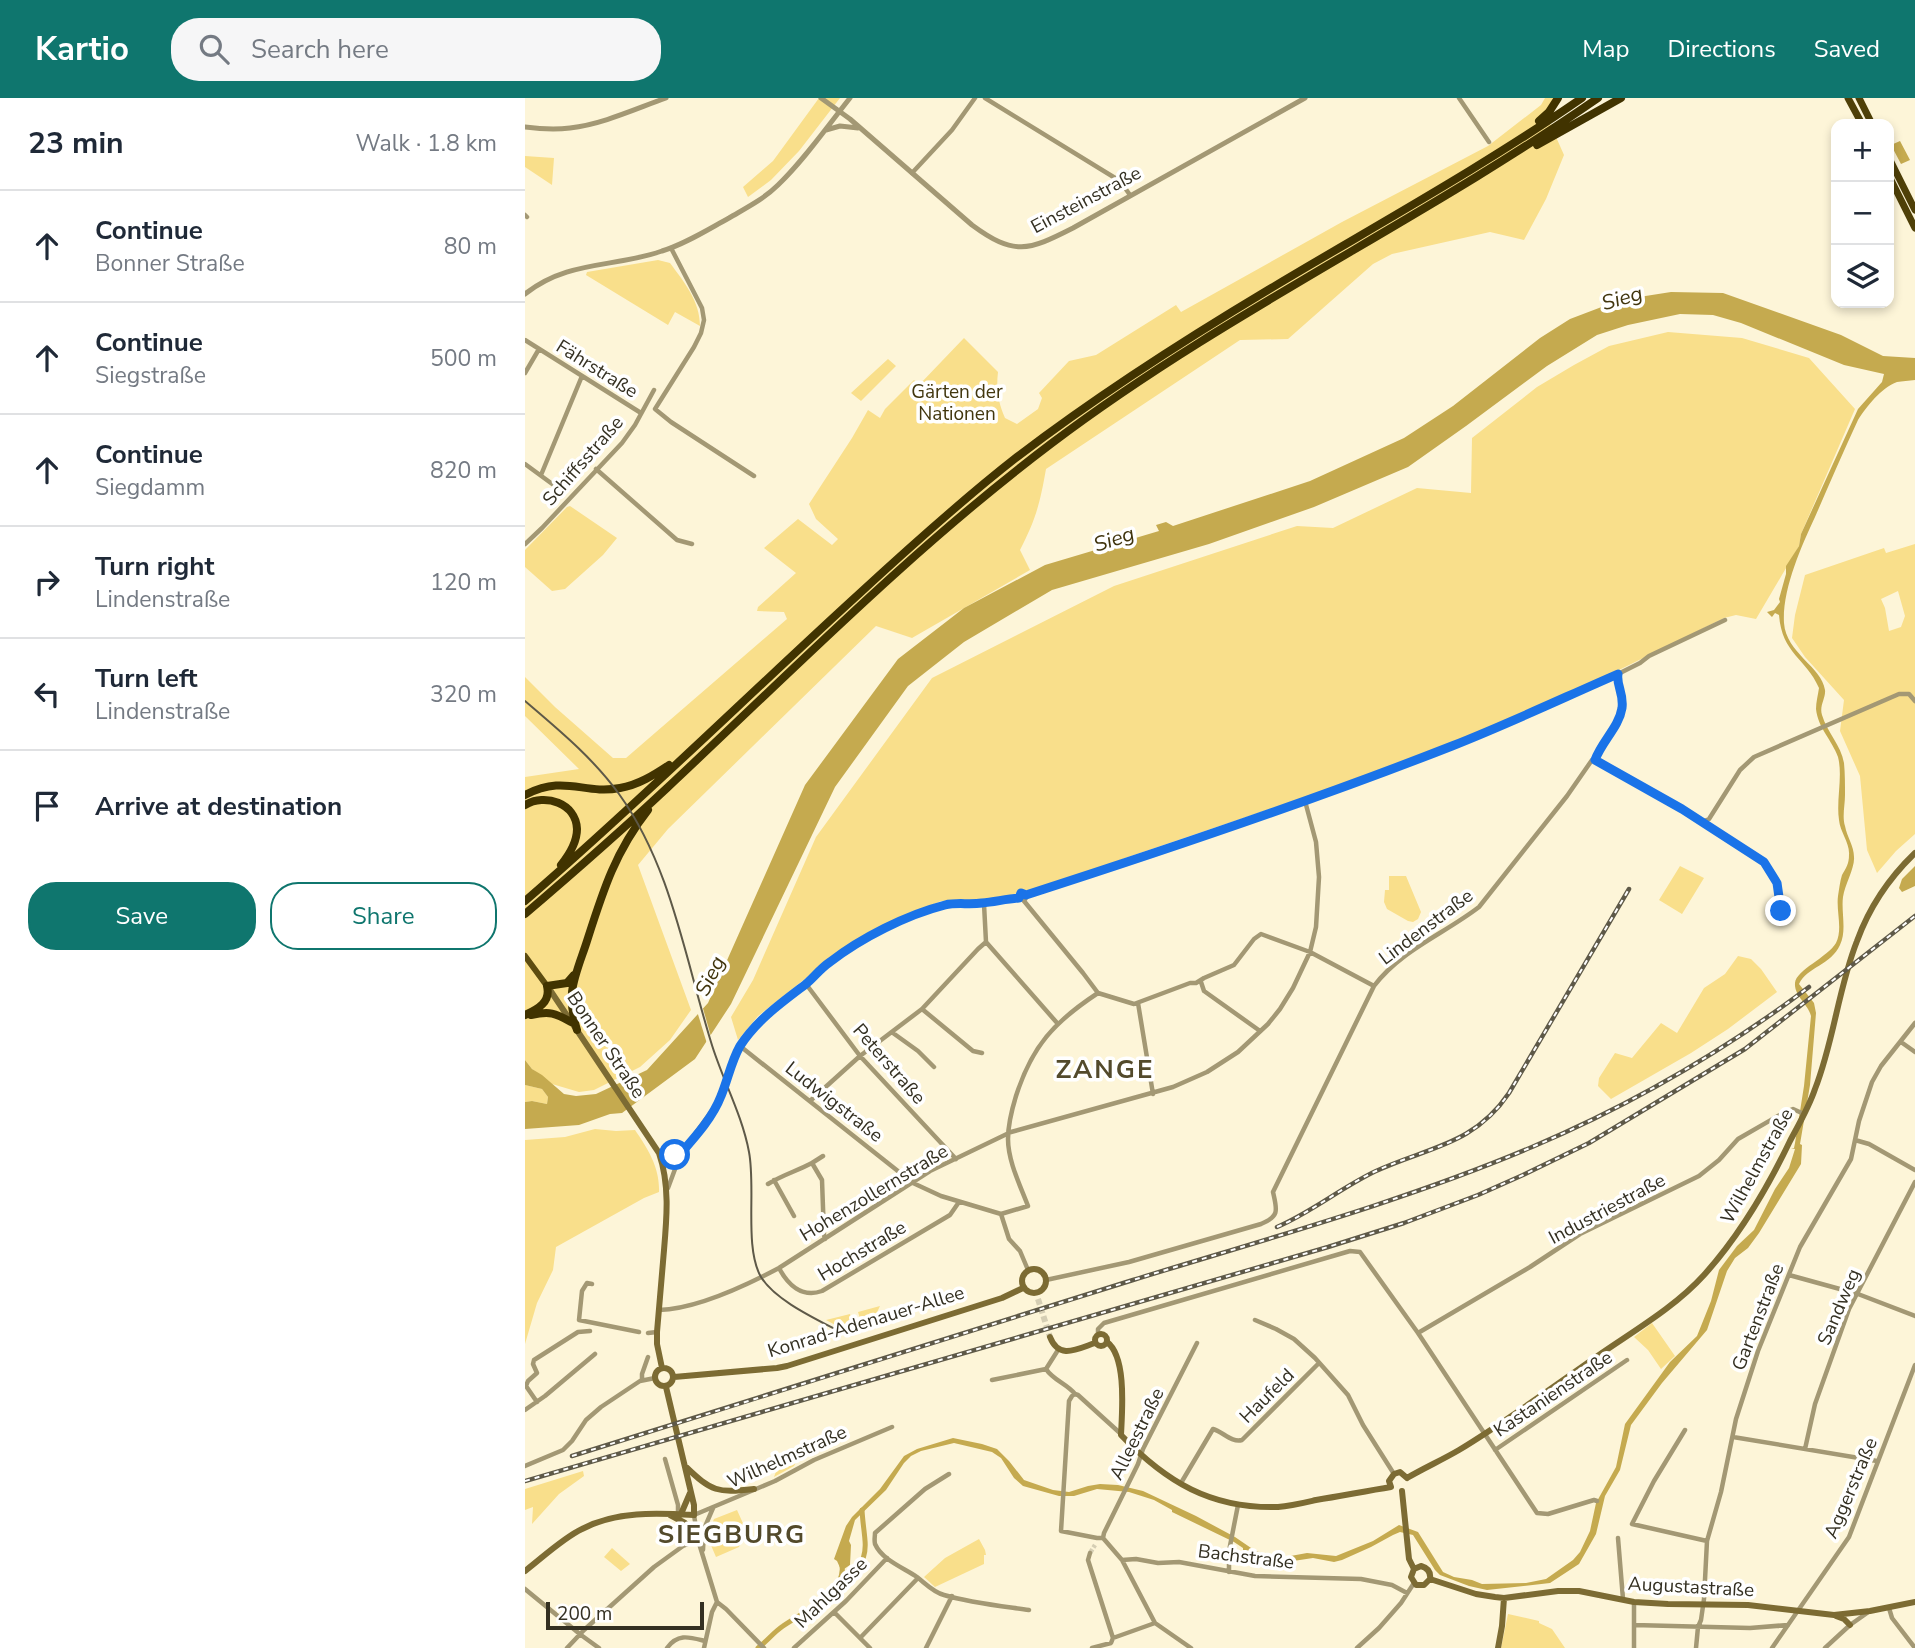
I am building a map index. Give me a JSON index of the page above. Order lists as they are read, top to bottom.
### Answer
{
  "streets": {
    "main road": [
      "Bonner Straße",
      "Wilhelmstraße",
      "Konrad-Adenauer-Allee",
      "Augustastraße"
    ],
    "street": [
      "Einsteinstraße",
      "Fährstraße",
      "Schiffsstraße",
      "Lindenstraße",
      "Peterstraße",
      "Ludwigstraße",
      "Hohenzollernstraße",
      "Industriestraße",
      "Hochstraße",
      "Sandweg",
      "Gartenstraße",
      "Kastanienstraße",
      "Haufeld",
      "Alleestraße",
      "Aggerstraße",
      "Bachstraße",
      "Mahlgasse"
    ]
  },
  "crossings": [
    ["Fährstraße", "Schiffsstraße"],
    ["Lindenstraße", "Konrad-Adenauer-Allee"],
    ["Bonner Straße", "Hohenzollernstraße"],
    ["Bonner Straße", "Konrad-Adenauer-Allee"],
    ["Peterstraße", "Hohenzollernstraße"],
    ["Ludwigstraße", "Hohenzollernstraße"],
    ["Ludwigstraße", "Hochstraße"],
    ["Wilhelmstraße", "Industriestraße"],
    ["Hohenzollernstraße", "Hochstraße"],
    ["Gartenstraße", "Augustastraße"],
    ["Aggerstraße", "Augustastraße"]
  ],
  "districts": ["ZANGE", "SIEGBURG"],
  "water": ["Sieg"],
  "parks": ["Gärten der Nationen"],
  "scale_bar": "200 m",
  "page": {
    "header": "Kartio",
    "search": "Search here",
    "nav": ["Map", "Directions", "Saved"],
    "heading": ["23 min", "Walk · 1.8 km"],
    "map_buttons": ["+", "−"],
    "list": [
      ["Continue", "Bonner Straße", "80 m"],
      ["Continue", "Siegstraße", "500 m"],
      ["Continue", "Siegdamm", "820 m"],
      ["Turn right", "Lindenstraße", "120 m"],
      ["Turn left", "Lindenstraße", "320 m"],
      "Arrive at destination"
    ],
    "buttons": ["Save", "Share"],
    "scale": "200 m"
  }
}
